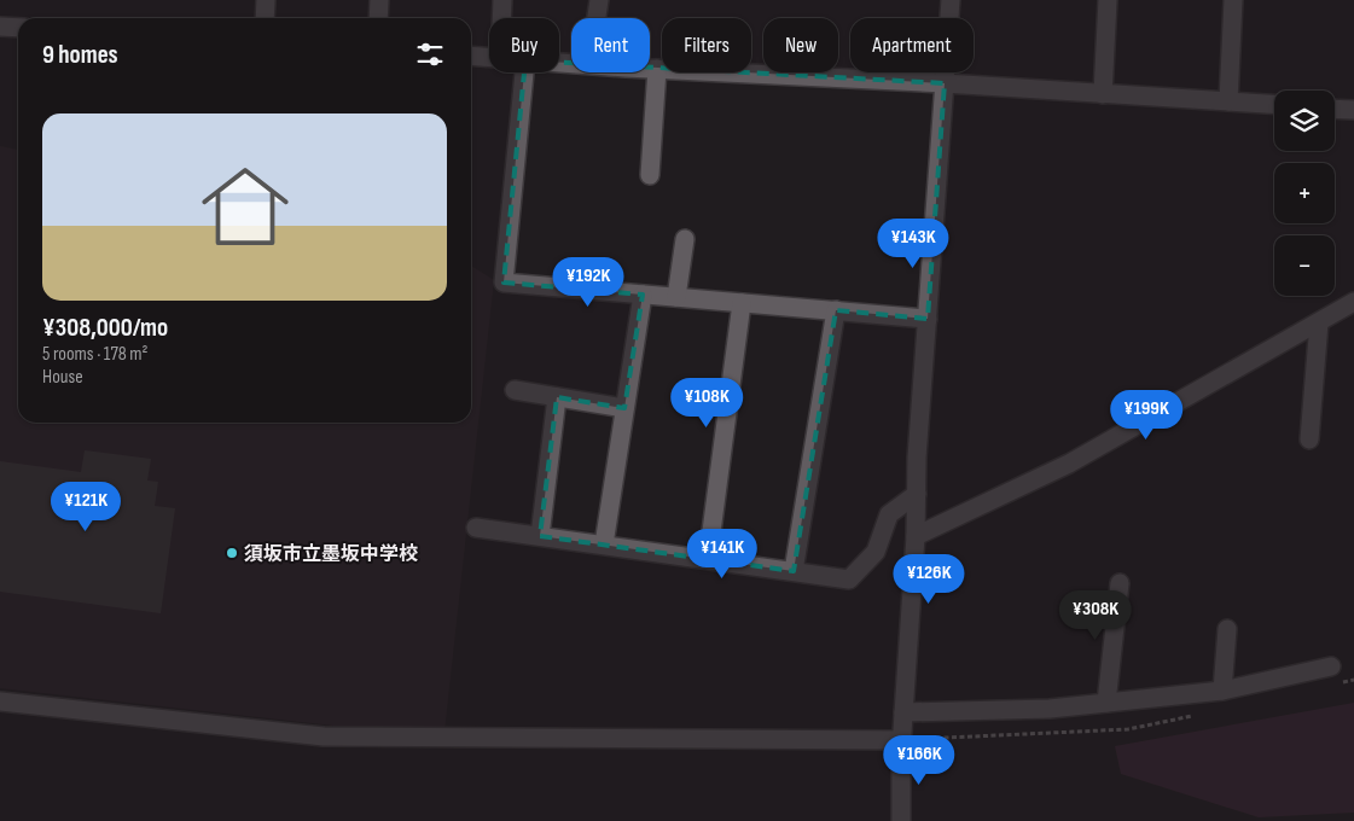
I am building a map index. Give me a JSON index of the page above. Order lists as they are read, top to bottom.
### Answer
{
  "places": ["須坂市立墨坂中学校"],
  "page": {
    "chip": [
      "Buy",
      "Rent",
      "Filters",
      "New",
      "Apartment"
    ],
    "heading": "9 homes",
    "map_buttons": ["+", "−"],
    "list": [
      {
        "name": "¥308,000/mo",
        "note": "5 rooms · 178 m² · House"
      }
    ],
    "price": [
      "¥143K",
      "¥192K",
      "¥108K",
      "¥199K",
      "¥121K",
      "¥141K",
      "¥126K",
      "¥308K",
      "¥166K"
    ]
  }
}
